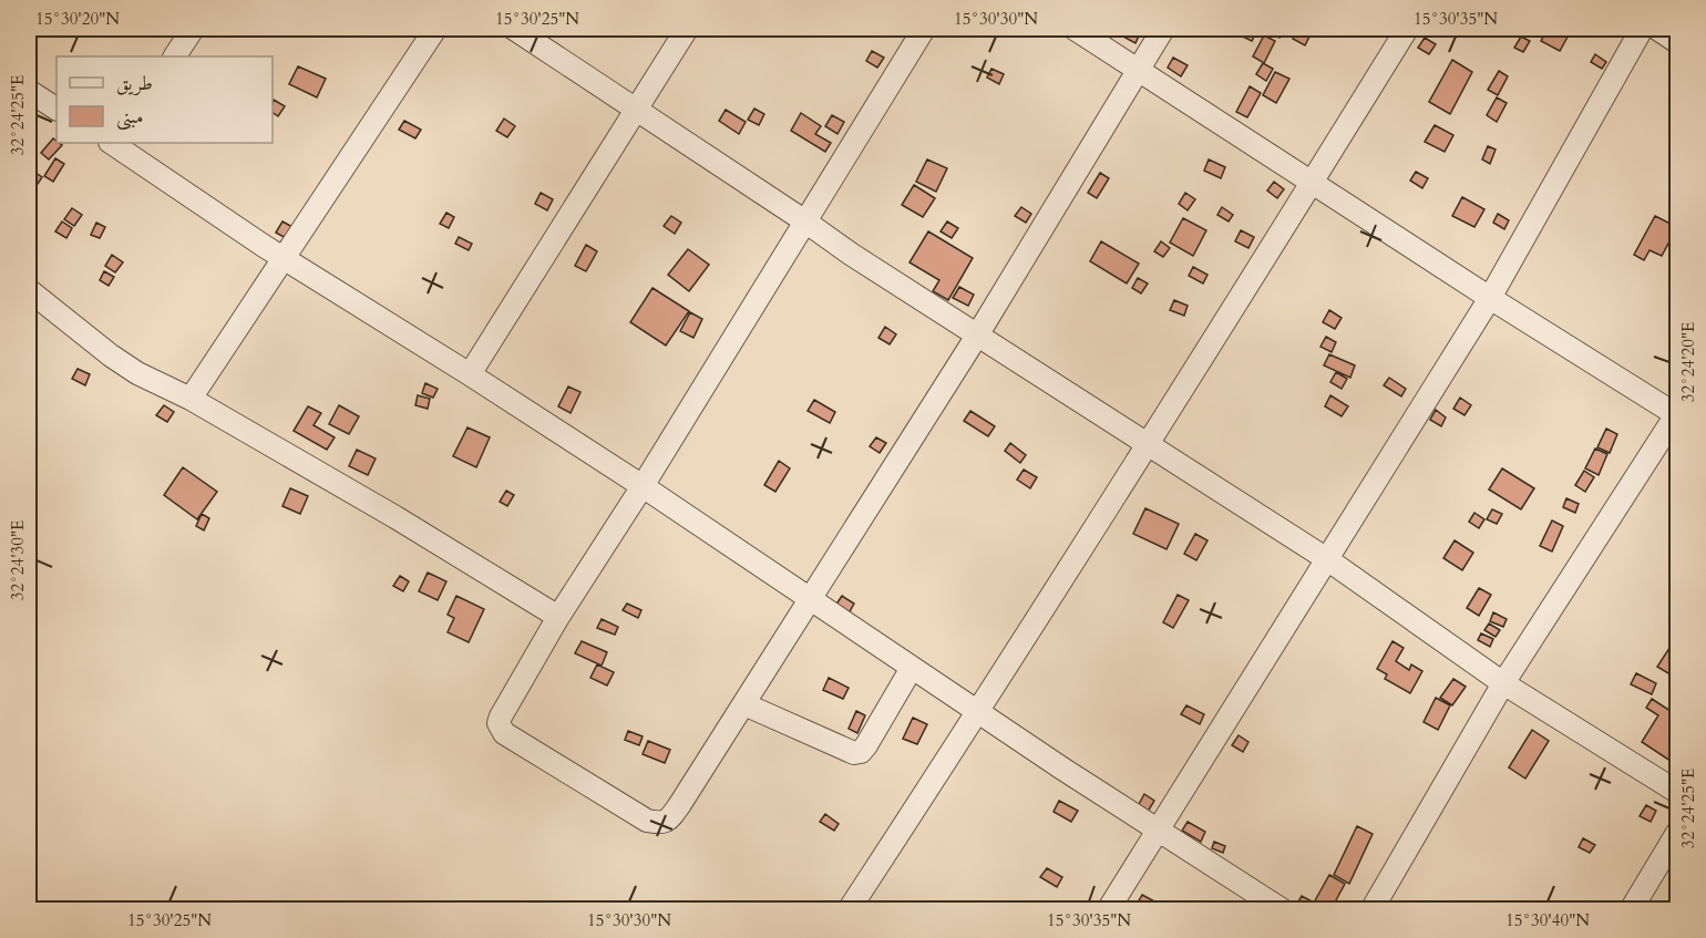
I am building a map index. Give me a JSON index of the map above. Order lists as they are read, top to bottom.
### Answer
{
  "legend": ["طريق", "مبنى"],
  "coordinates": [
    "15°30'20\"N",
    "15°30'25\"N",
    "15°30'30\"N",
    "15°30'35\"N",
    "32°24'25\"E",
    "32°24'20\"E",
    "32°24'30\"E",
    "15°30'40\"N"
  ]
}
